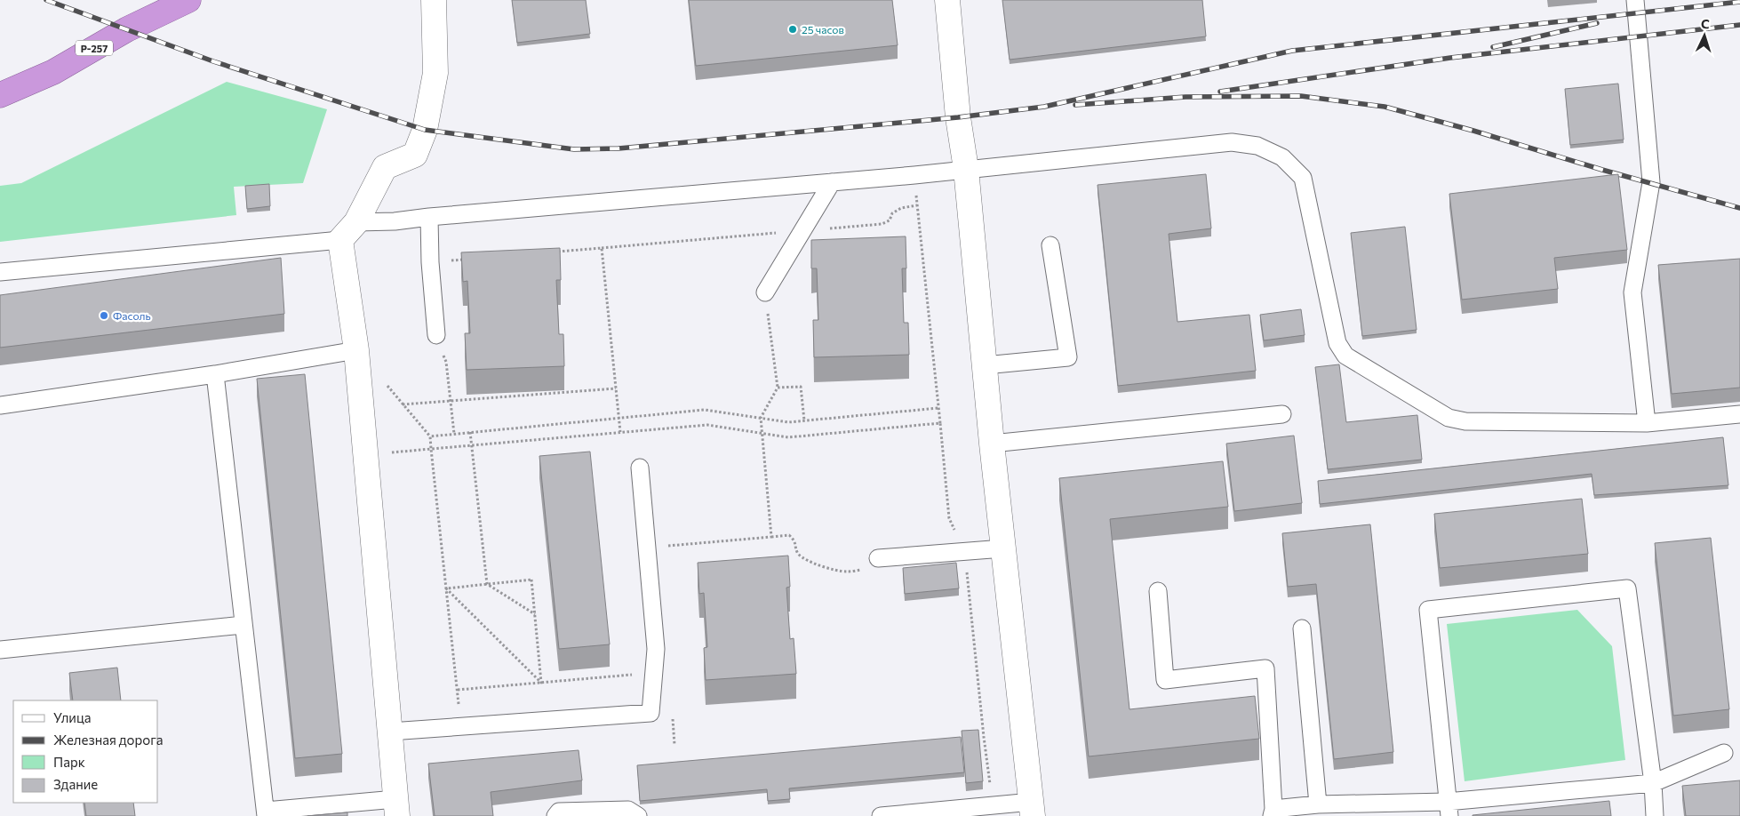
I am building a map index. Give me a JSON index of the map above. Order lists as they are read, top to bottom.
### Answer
{
  "streets": {
    "highway": ["Р-257"]
  },
  "places": ["25 часов", "Фасоль"],
  "legend": [
    "Улица",
    "Железная дорога",
    "Парк",
    "Здание"
  ],
  "north": "top"
}
